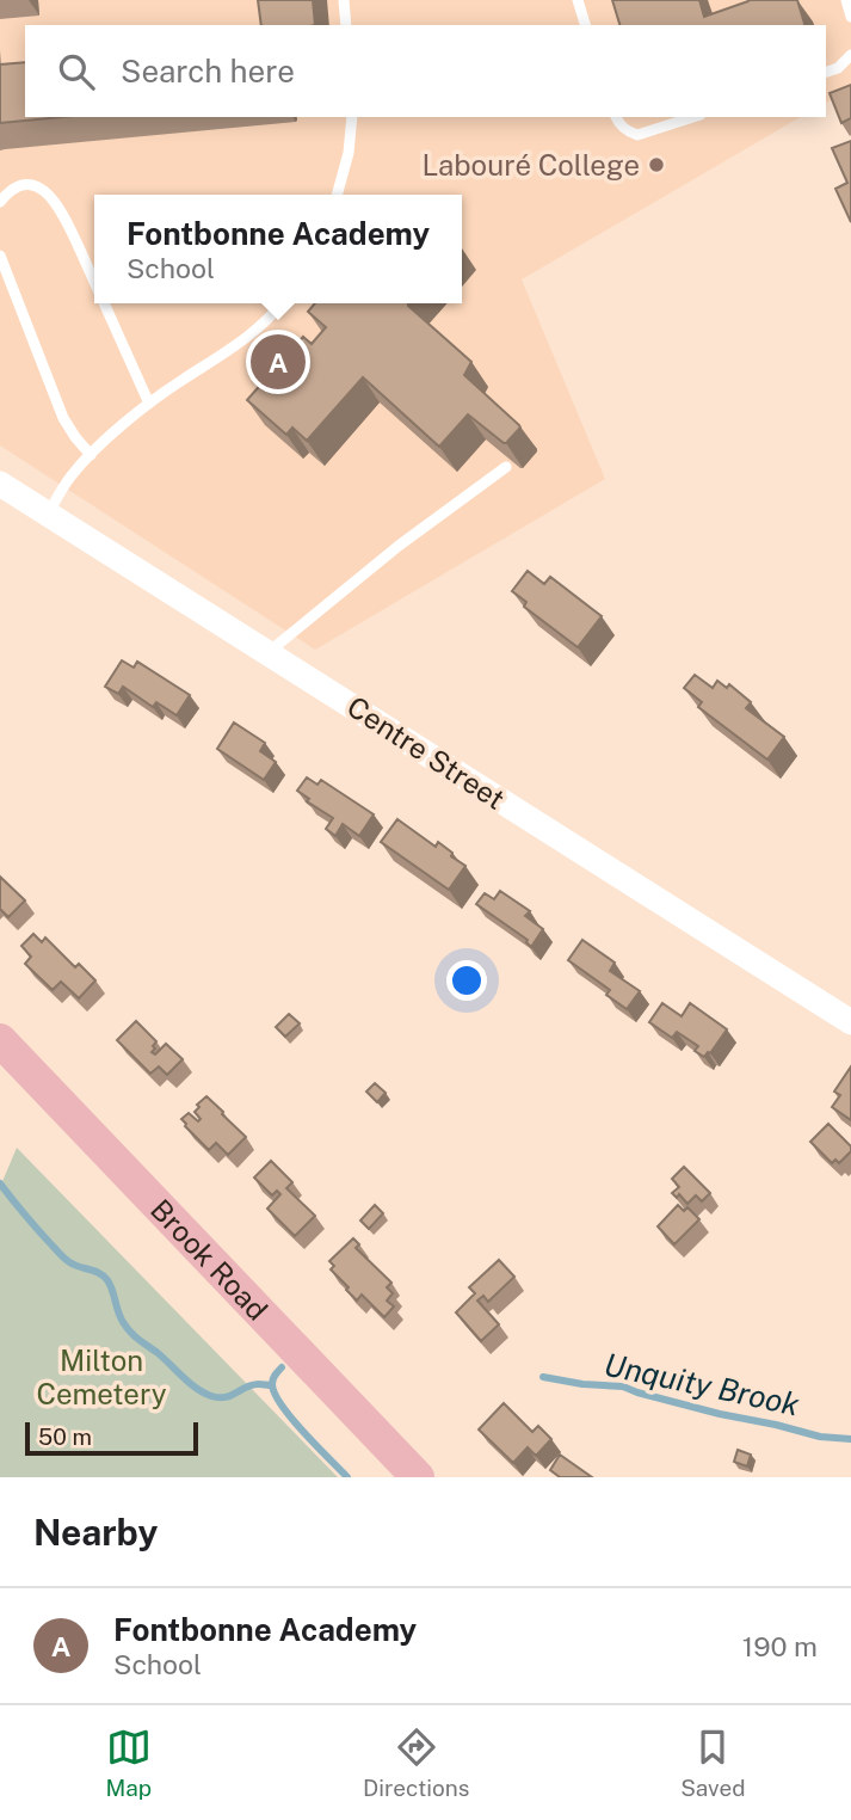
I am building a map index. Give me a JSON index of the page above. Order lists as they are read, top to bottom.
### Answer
{
  "streets": {
    "main road": ["Brook Road"],
    "street": ["Centre Street"]
  },
  "water": ["Unquity Brook"],
  "parks": ["Milton Cemetery"],
  "places": ["Labouré College"],
  "scale_bar": "50 m",
  "page": {
    "search": "Search here",
    "popup": ["Fontbonne Academy", "School"],
    "pins": "A",
    "scale": "50 m",
    "heading": "Nearby",
    "list": [
      {
        "mark": "A",
        "name": "Fontbonne Academy",
        "note": "School",
        "value": "190 m"
      }
    ],
    "nav": ["Map", "Directions", "Saved"]
  }
}
